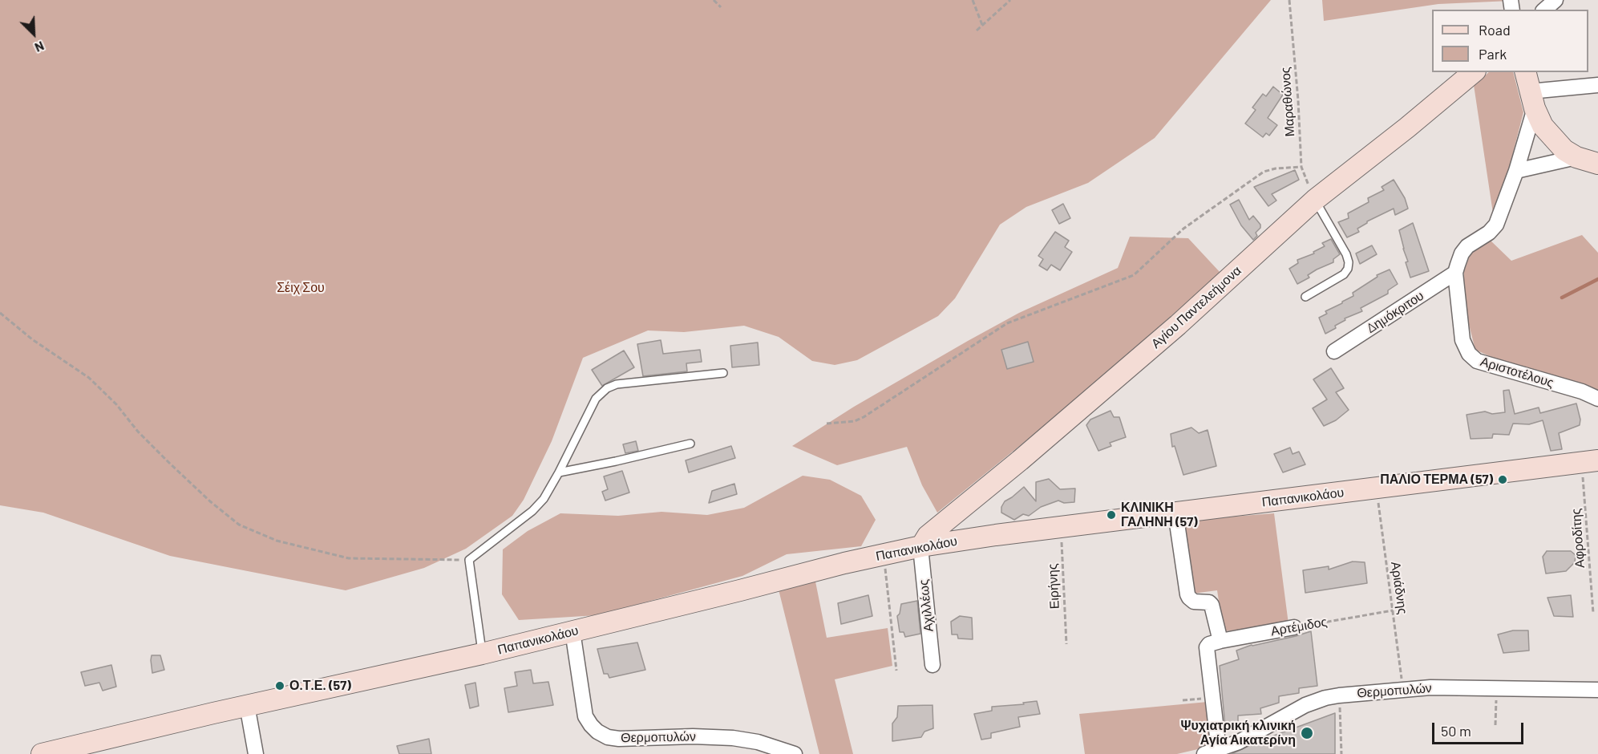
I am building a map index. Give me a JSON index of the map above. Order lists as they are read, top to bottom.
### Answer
{
  "streets": {
    "main road": ["Αγίου Παντελεήμονα", "Παπανικολάου"],
    "street": [
      "Δημόκριτου",
      "Αριστοτέλους",
      "Αχιλλέως",
      "Αρτέμιδος",
      "Θερμοπυλών"
    ],
    "path": [
      "Μαραθώνος",
      "Αφροδίτης",
      "Ειρήνης",
      "Αριάδνης"
    ]
  },
  "crossings": [
    ["Μαραθώνος", "Αγίου Παντελεήμονα"],
    ["Αγίου Παντελεήμονα", "Παπανικολάου"],
    ["Αγίου Παντελεήμονα", "Αχιλλέως"],
    ["Δημόκριτου", "Αριστοτέλους"],
    ["Παπανικολάου", "Αφροδίτης"],
    ["Παπανικολάου", "Ειρήνης"],
    ["Παπανικολάου", "Αριάδνης"],
    ["Παπανικολάου", "Αχιλλέως"],
    ["Παπανικολάου", "Θερμοπυλών"],
    ["Αριάδνης", "Αρτέμιδος"],
    ["Αριάδνης", "Θερμοπυλών"]
  ],
  "parks": ["Σέιχ Σου"],
  "places": [
    "ΠΑΛΙΟ ΤΕΡΜΑ (57)",
    "ΚΛΙΝΙΚΗ ΓΑΛΗΝΗ (57)",
    "Ο.Τ.Ε. (57)",
    "Ψυχιατρική κλινική Αγία Αικατερίνη"
  ],
  "legend": ["Road", "Park"],
  "scale_bar": "50 m",
  "north": "bottom right"
}
